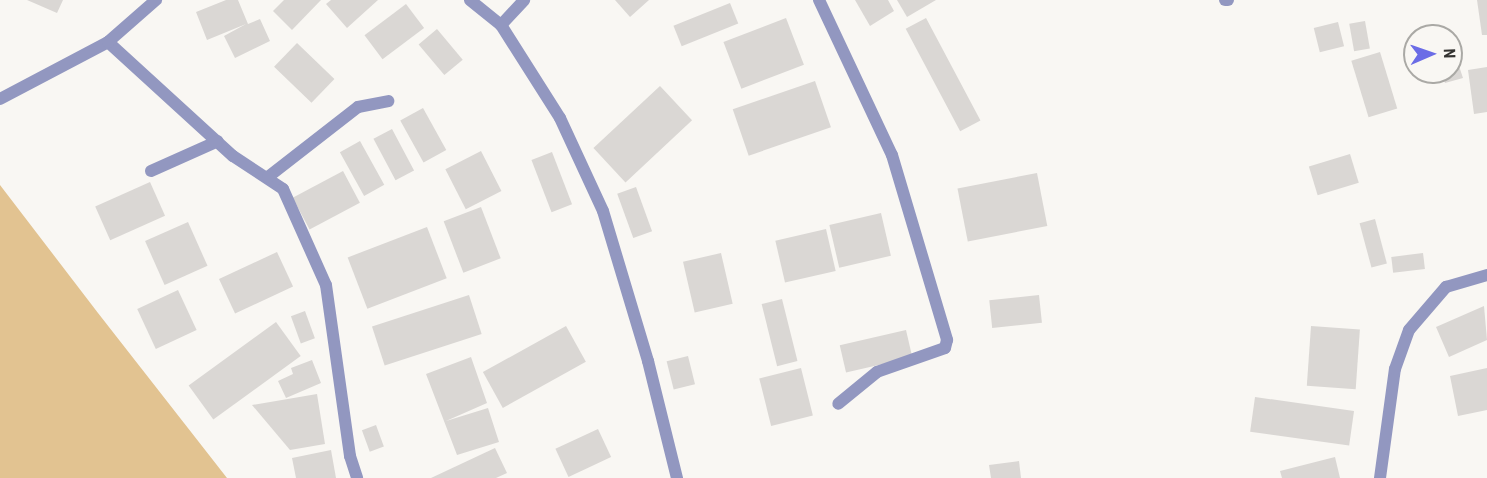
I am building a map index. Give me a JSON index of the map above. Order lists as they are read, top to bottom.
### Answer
{
  "north": "right"
}
